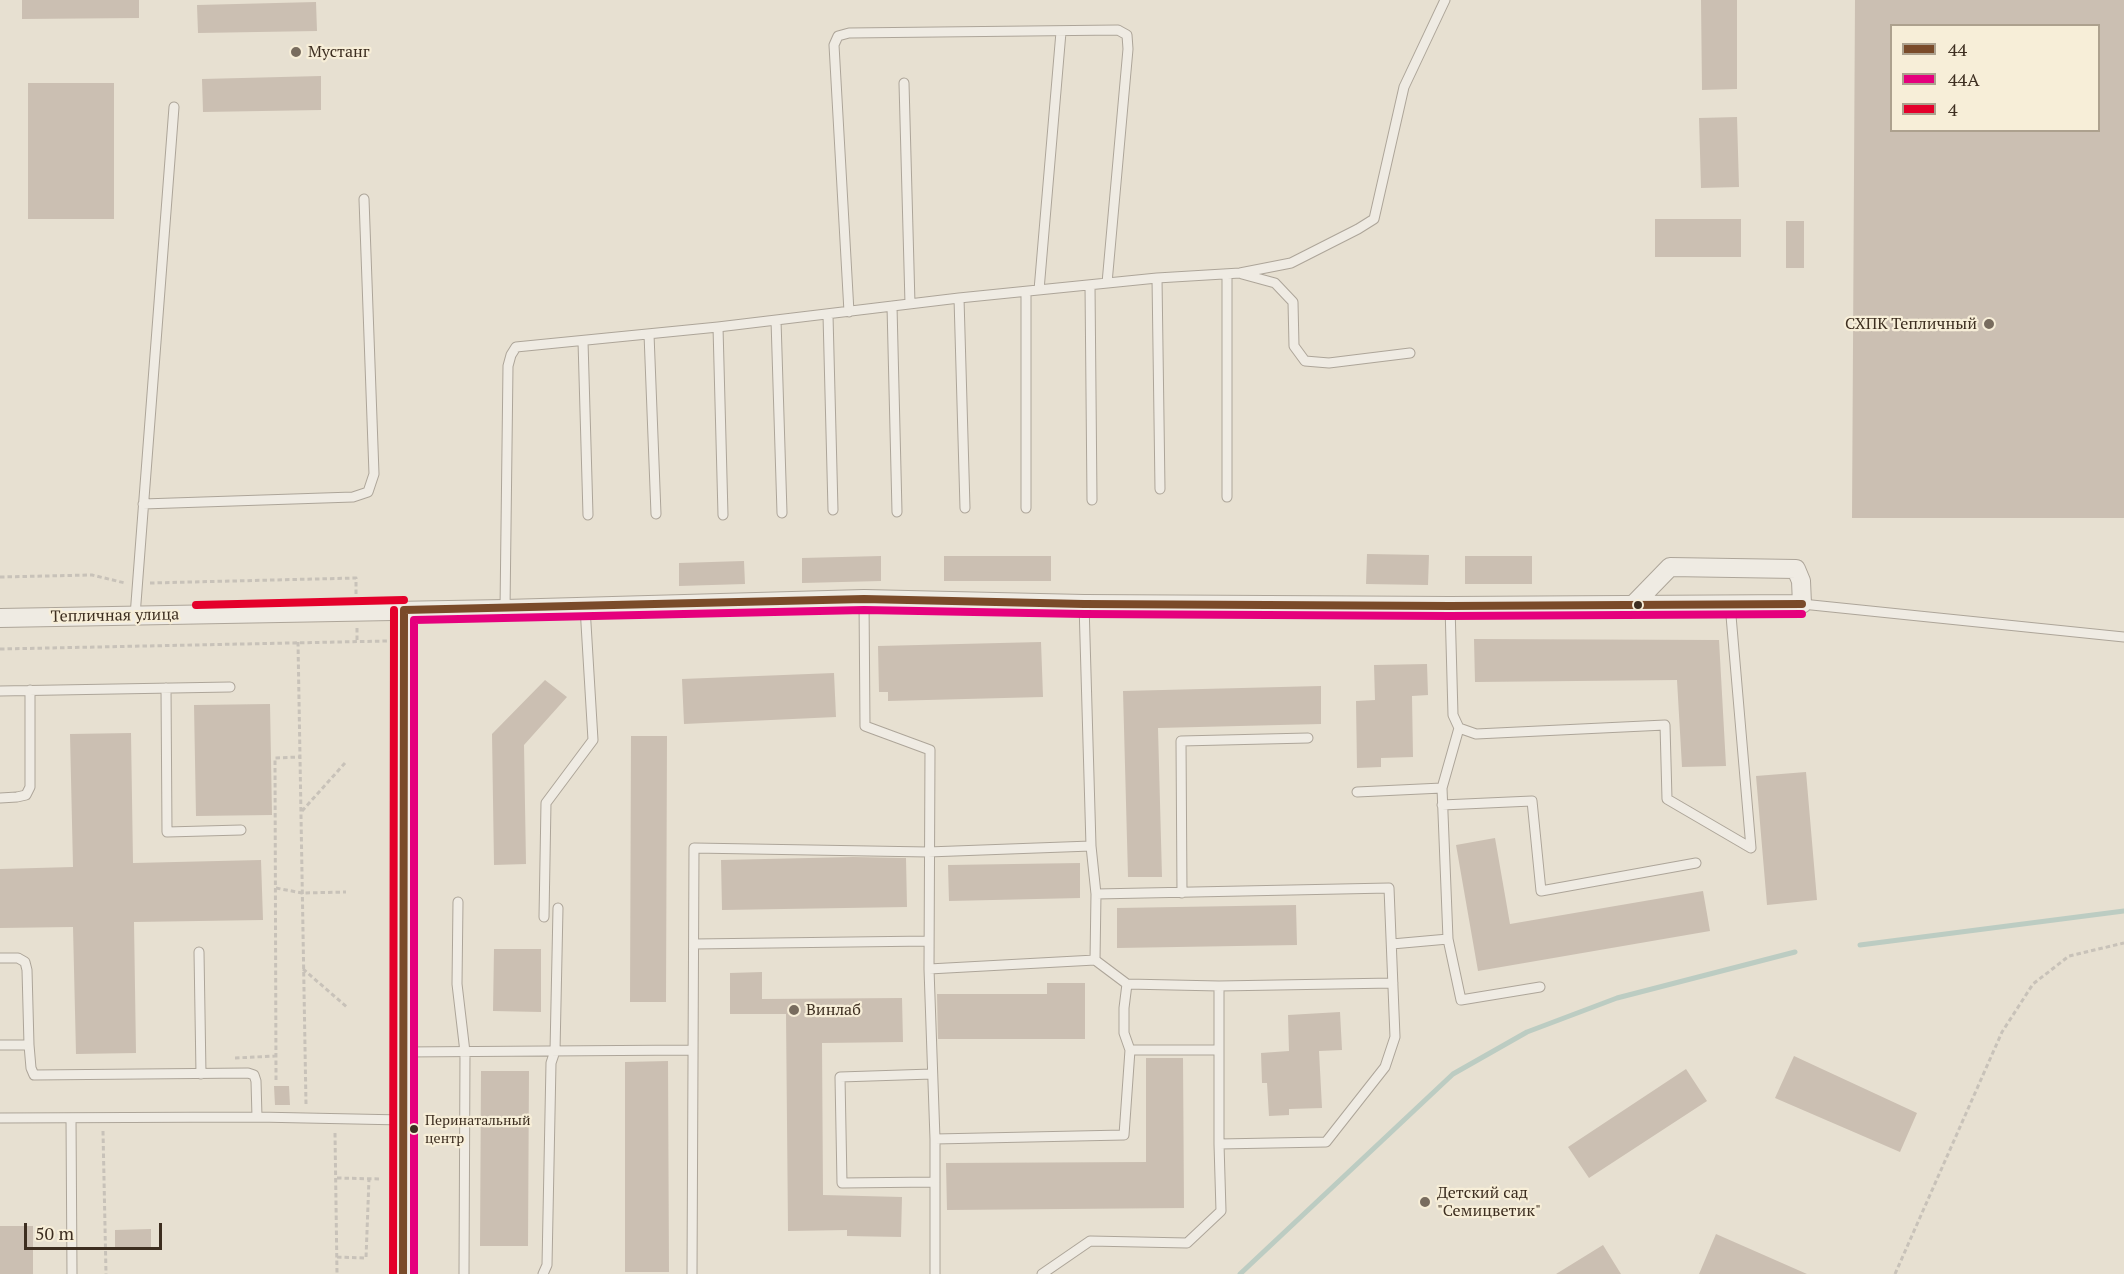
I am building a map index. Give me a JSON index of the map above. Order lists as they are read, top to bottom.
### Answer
{
  "streets": {
    "street": ["Тепличная улица"]
  },
  "places": [
    "Мустанг",
    "СХПК Тепличный",
    "Винлаб",
    "Перинатальный центр",
    "Детский сад \"Семицветик\""
  ],
  "lines": ["transit line 44", "transit line 4", "transit line 44А"],
  "legend": ["44", "44А", "4"],
  "scale_bar": "50 m"
}
